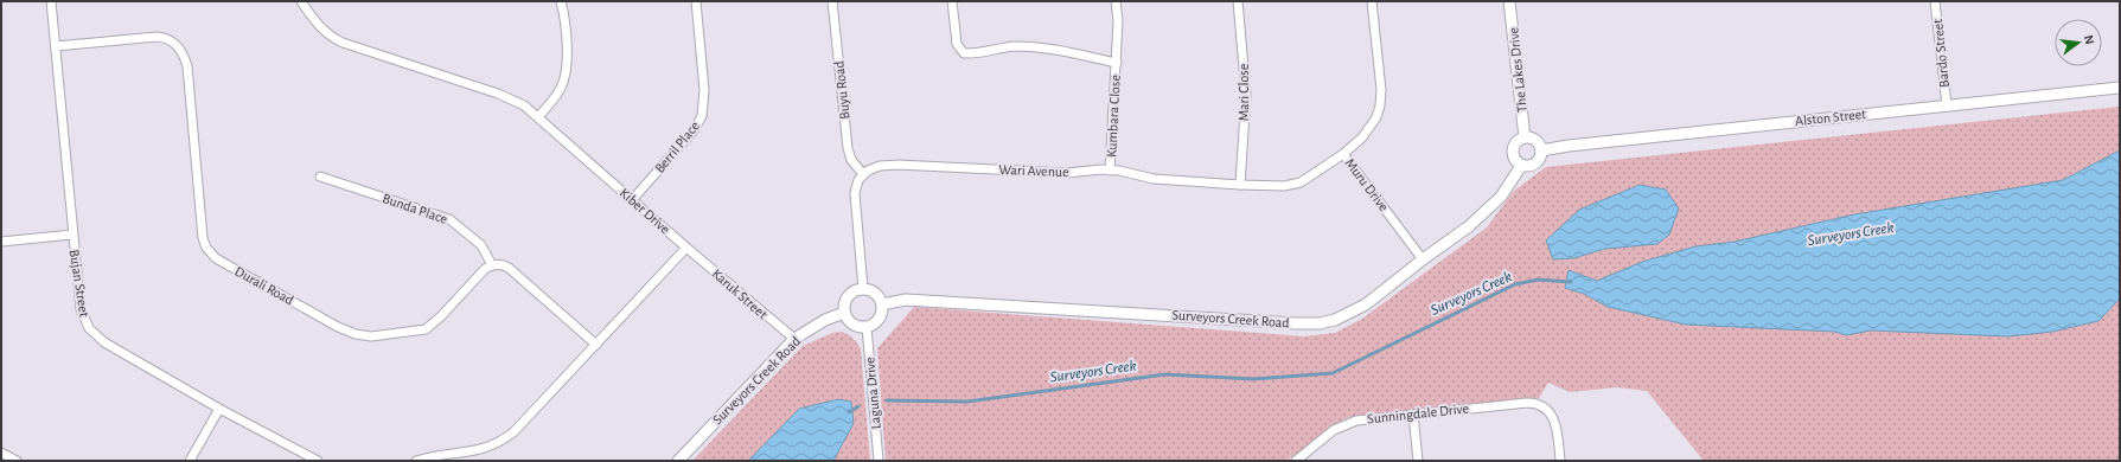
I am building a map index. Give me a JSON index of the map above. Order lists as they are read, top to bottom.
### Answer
{
  "streets": {
    "street": [
      "Bardo Street",
      "The Lakes Drive",
      "Buyu Road",
      "Mari Close",
      "Kumbara Close",
      "Alston Street",
      "Berril Place",
      "Wari Avenue",
      "Muru Drive",
      "Bunda Place",
      "Kiber Drive",
      "Bujan Street",
      "Durali Road",
      "Karuk Street",
      "Surveyors Creek Road",
      "Laguna Drive",
      "Sunningdale Drive"
    ]
  },
  "crossings": [
    ["Bardo Street", "Alston Street"],
    ["The Lakes Drive", "Alston Street"],
    ["The Lakes Drive", "Surveyors Creek Road"],
    ["Buyu Road", "Wari Avenue"],
    ["Mari Close", "Wari Avenue"],
    ["Kumbara Close", "Wari Avenue"],
    ["Alston Street", "Surveyors Creek Road"],
    ["Berril Place", "Kiber Drive"],
    ["Wari Avenue", "Muru Drive"],
    ["Muru Drive", "Surveyors Creek Road"],
    ["Bunda Place", "Durali Road"],
    ["Kiber Drive", "Karuk Street"],
    ["Bujan Street", "Durali Road"],
    ["Karuk Street", "Surveyors Creek Road"],
    ["Surveyors Creek Road", "Laguna Drive"]
  ],
  "water": ["Surveyors Creek"],
  "north": "right"
}
